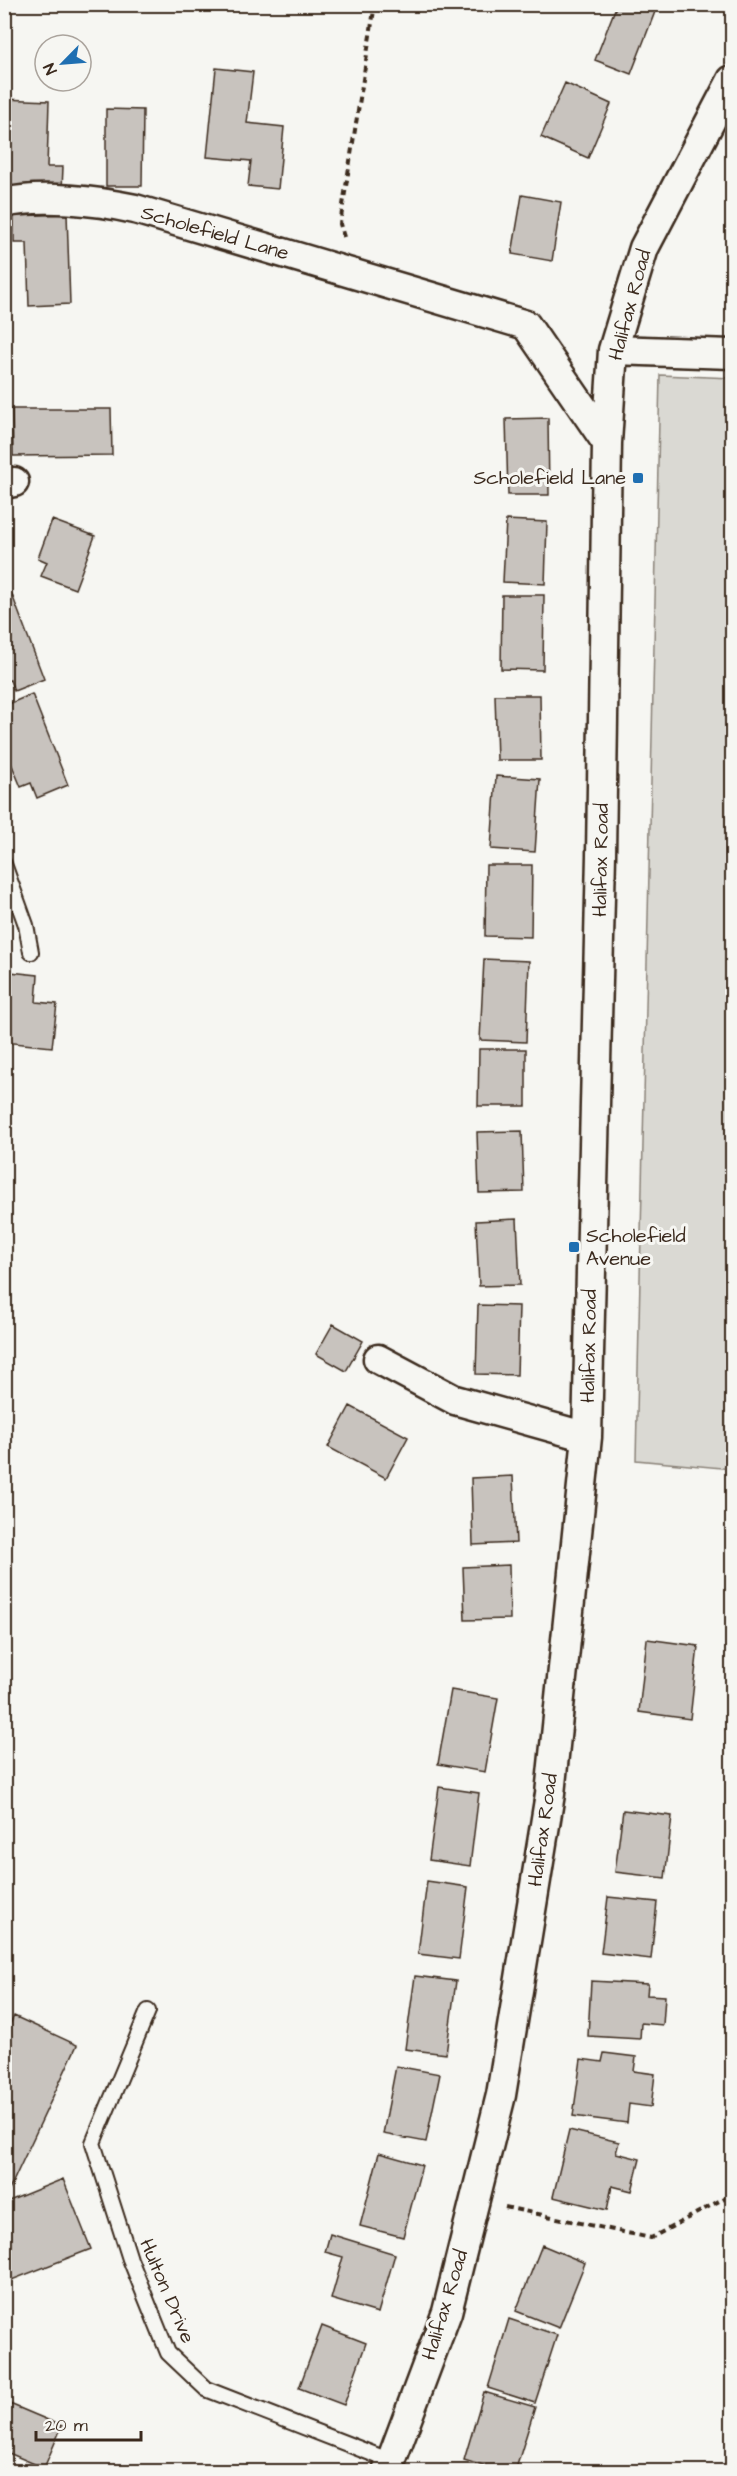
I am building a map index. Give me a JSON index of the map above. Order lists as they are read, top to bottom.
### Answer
{
  "streets": {
    "street": ["Scholefield Lane", "Halifax Road"],
    "lane": ["Hulton Drive"]
  },
  "crossings": [
    ["Scholefield Lane", "Halifax Road"],
    ["Halifax Road", "Hulton Drive"]
  ],
  "places": {
    "transit": ["Scholefield Lane", "Scholefield Avenue"]
  },
  "scale_bar": "20 m",
  "north": "bottom left"
}
